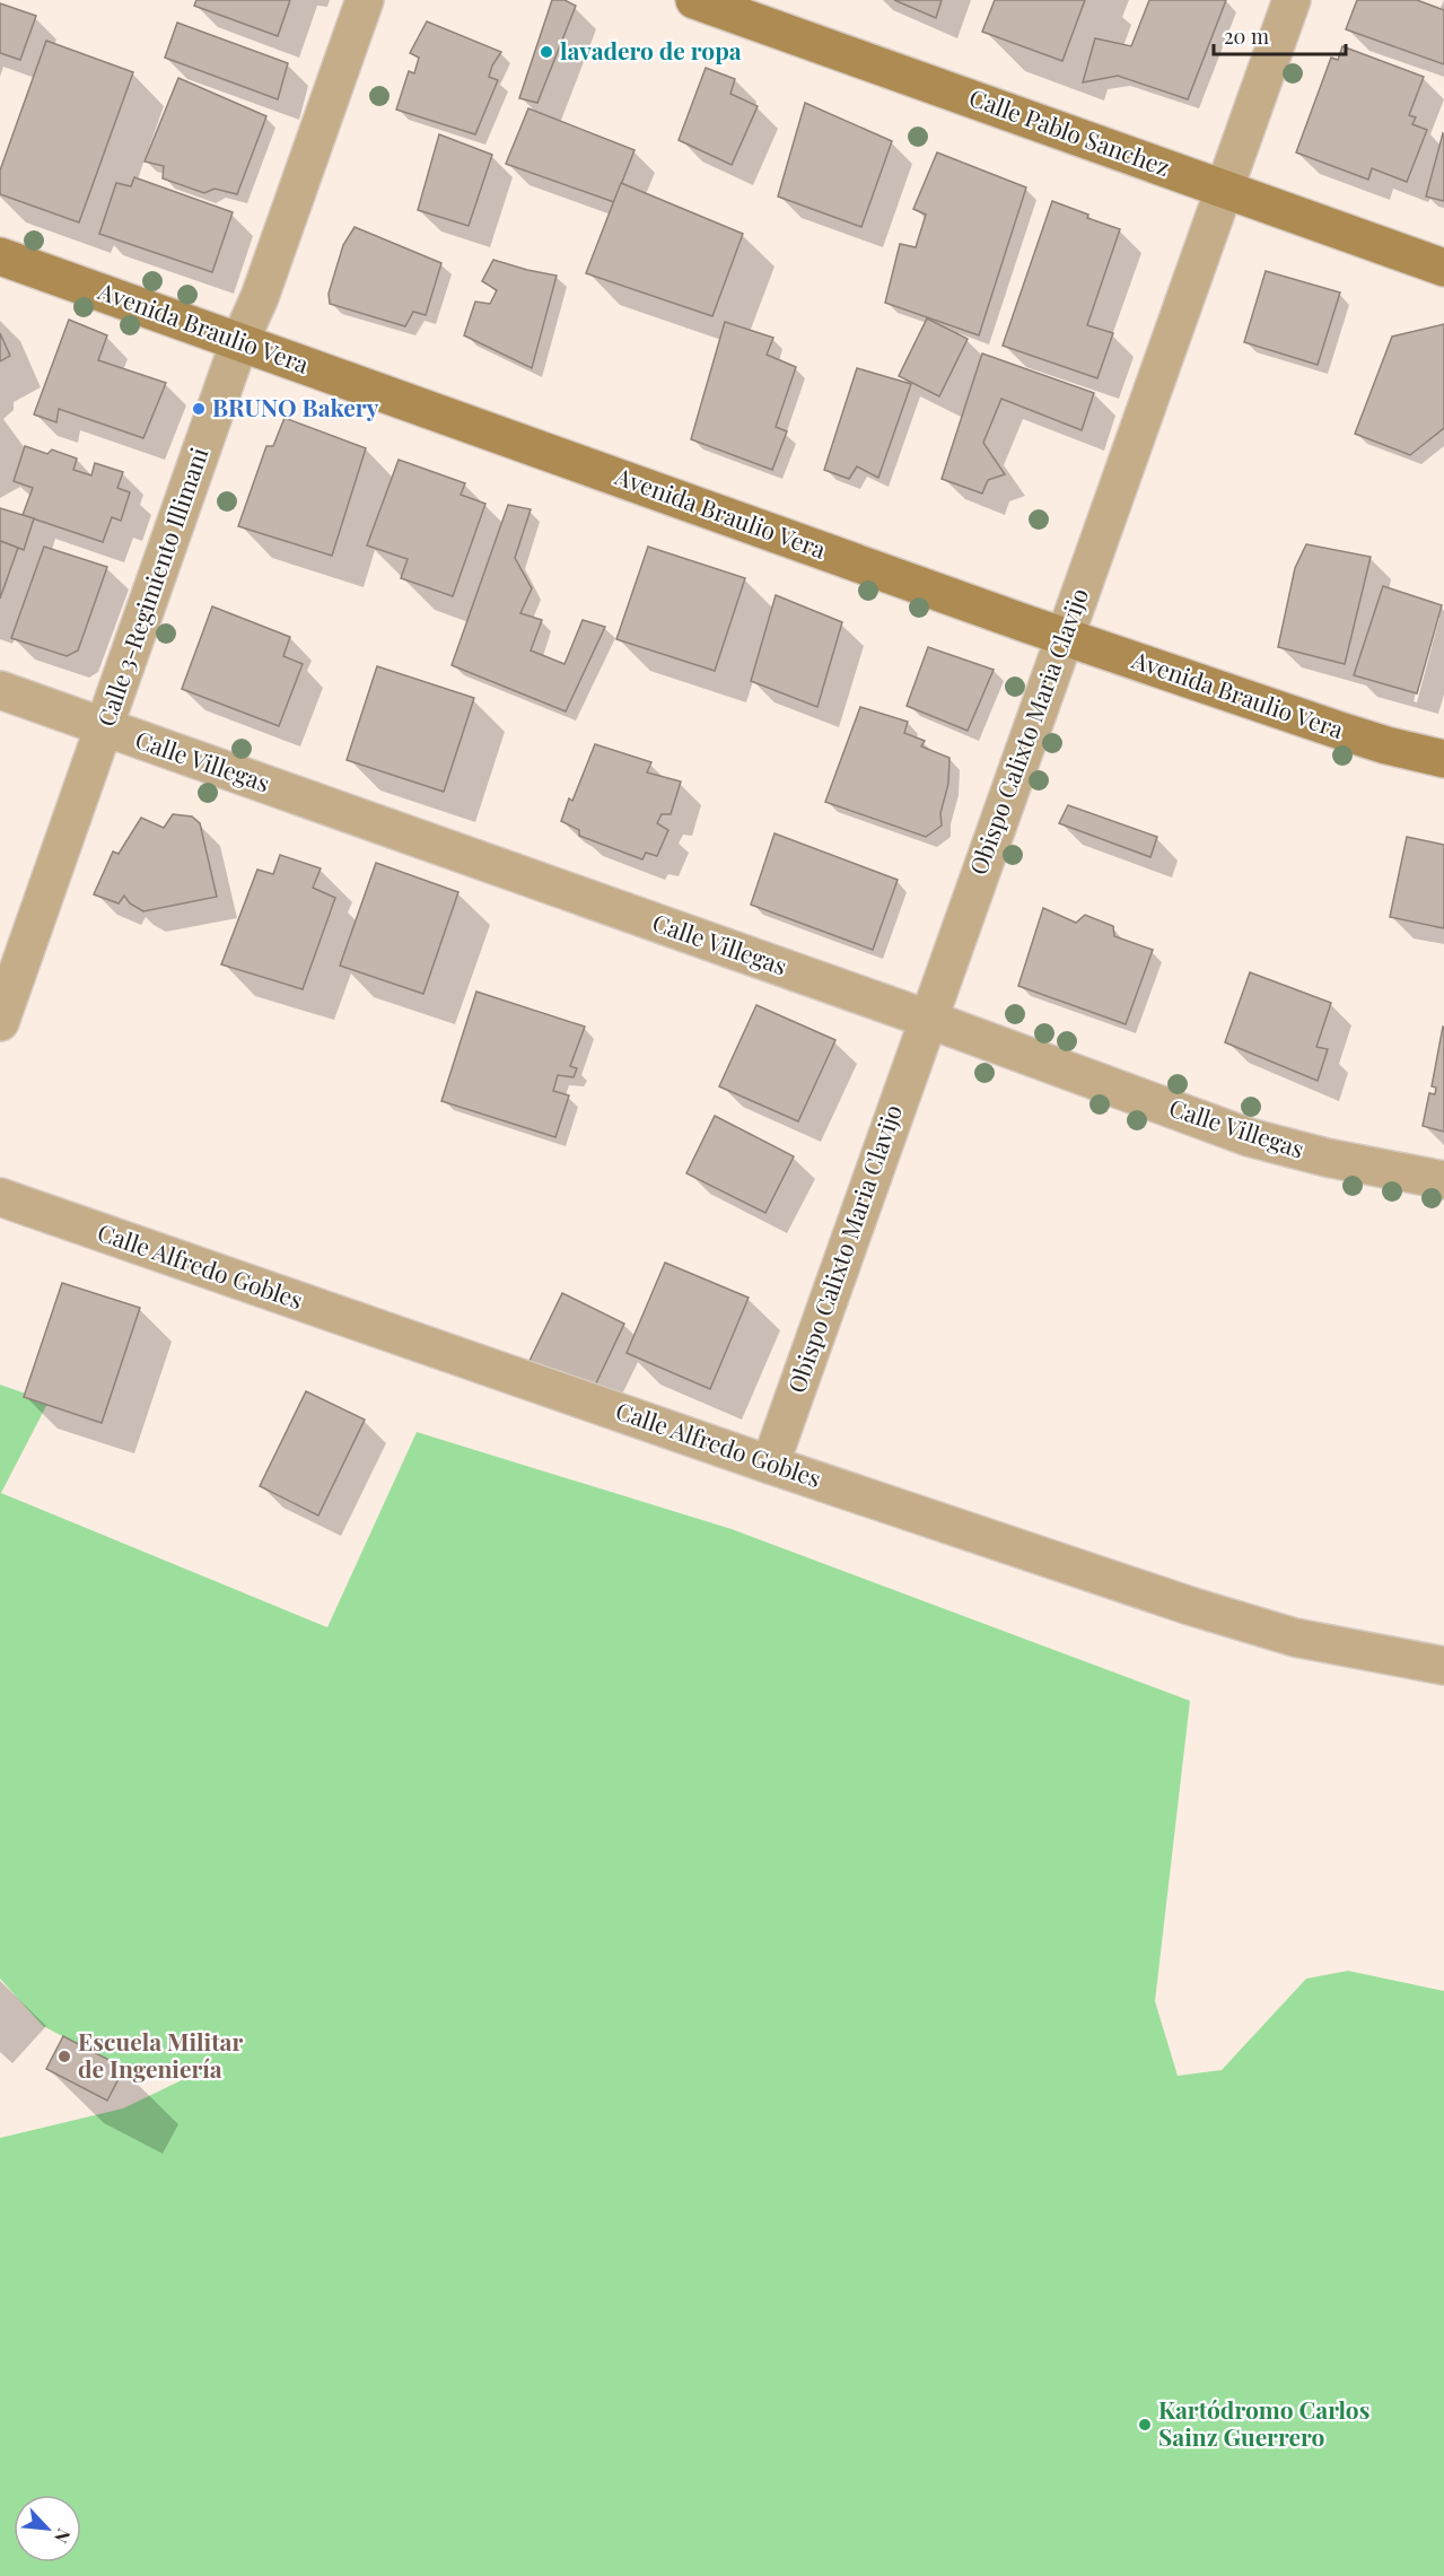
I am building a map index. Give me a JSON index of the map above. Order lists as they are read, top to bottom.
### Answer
{
  "streets": {
    "main road": ["Calle Pablo Sanchez", "Avenida Braulio Vera"],
    "street": [
      "Calle 3-Regimiento Illimani",
      "Obispo Calixto Maria Clavijo",
      "Calle Villegas",
      "Calle Alfredo Gobles"
    ]
  },
  "crossings": [
    ["Calle Pablo Sanchez", "Obispo Calixto Maria Clavijo"],
    ["Avenida Braulio Vera", "Calle 3-Regimiento Illimani"],
    ["Avenida Braulio Vera", "Obispo Calixto Maria Clavijo"],
    ["Calle 3-Regimiento Illimani", "Calle Villegas"],
    ["Obispo Calixto Maria Clavijo", "Calle Villegas"],
    ["Obispo Calixto Maria Clavijo", "Calle Alfredo Gobles"]
  ],
  "places": [
    "lavadero de ropa",
    "BRUNO Bakery",
    "Escuela Militar de Ingeniería",
    "Kartódromo Carlos Sainz Guerrero"
  ],
  "scale_bar": "20 m",
  "north": "bottom right"
}
